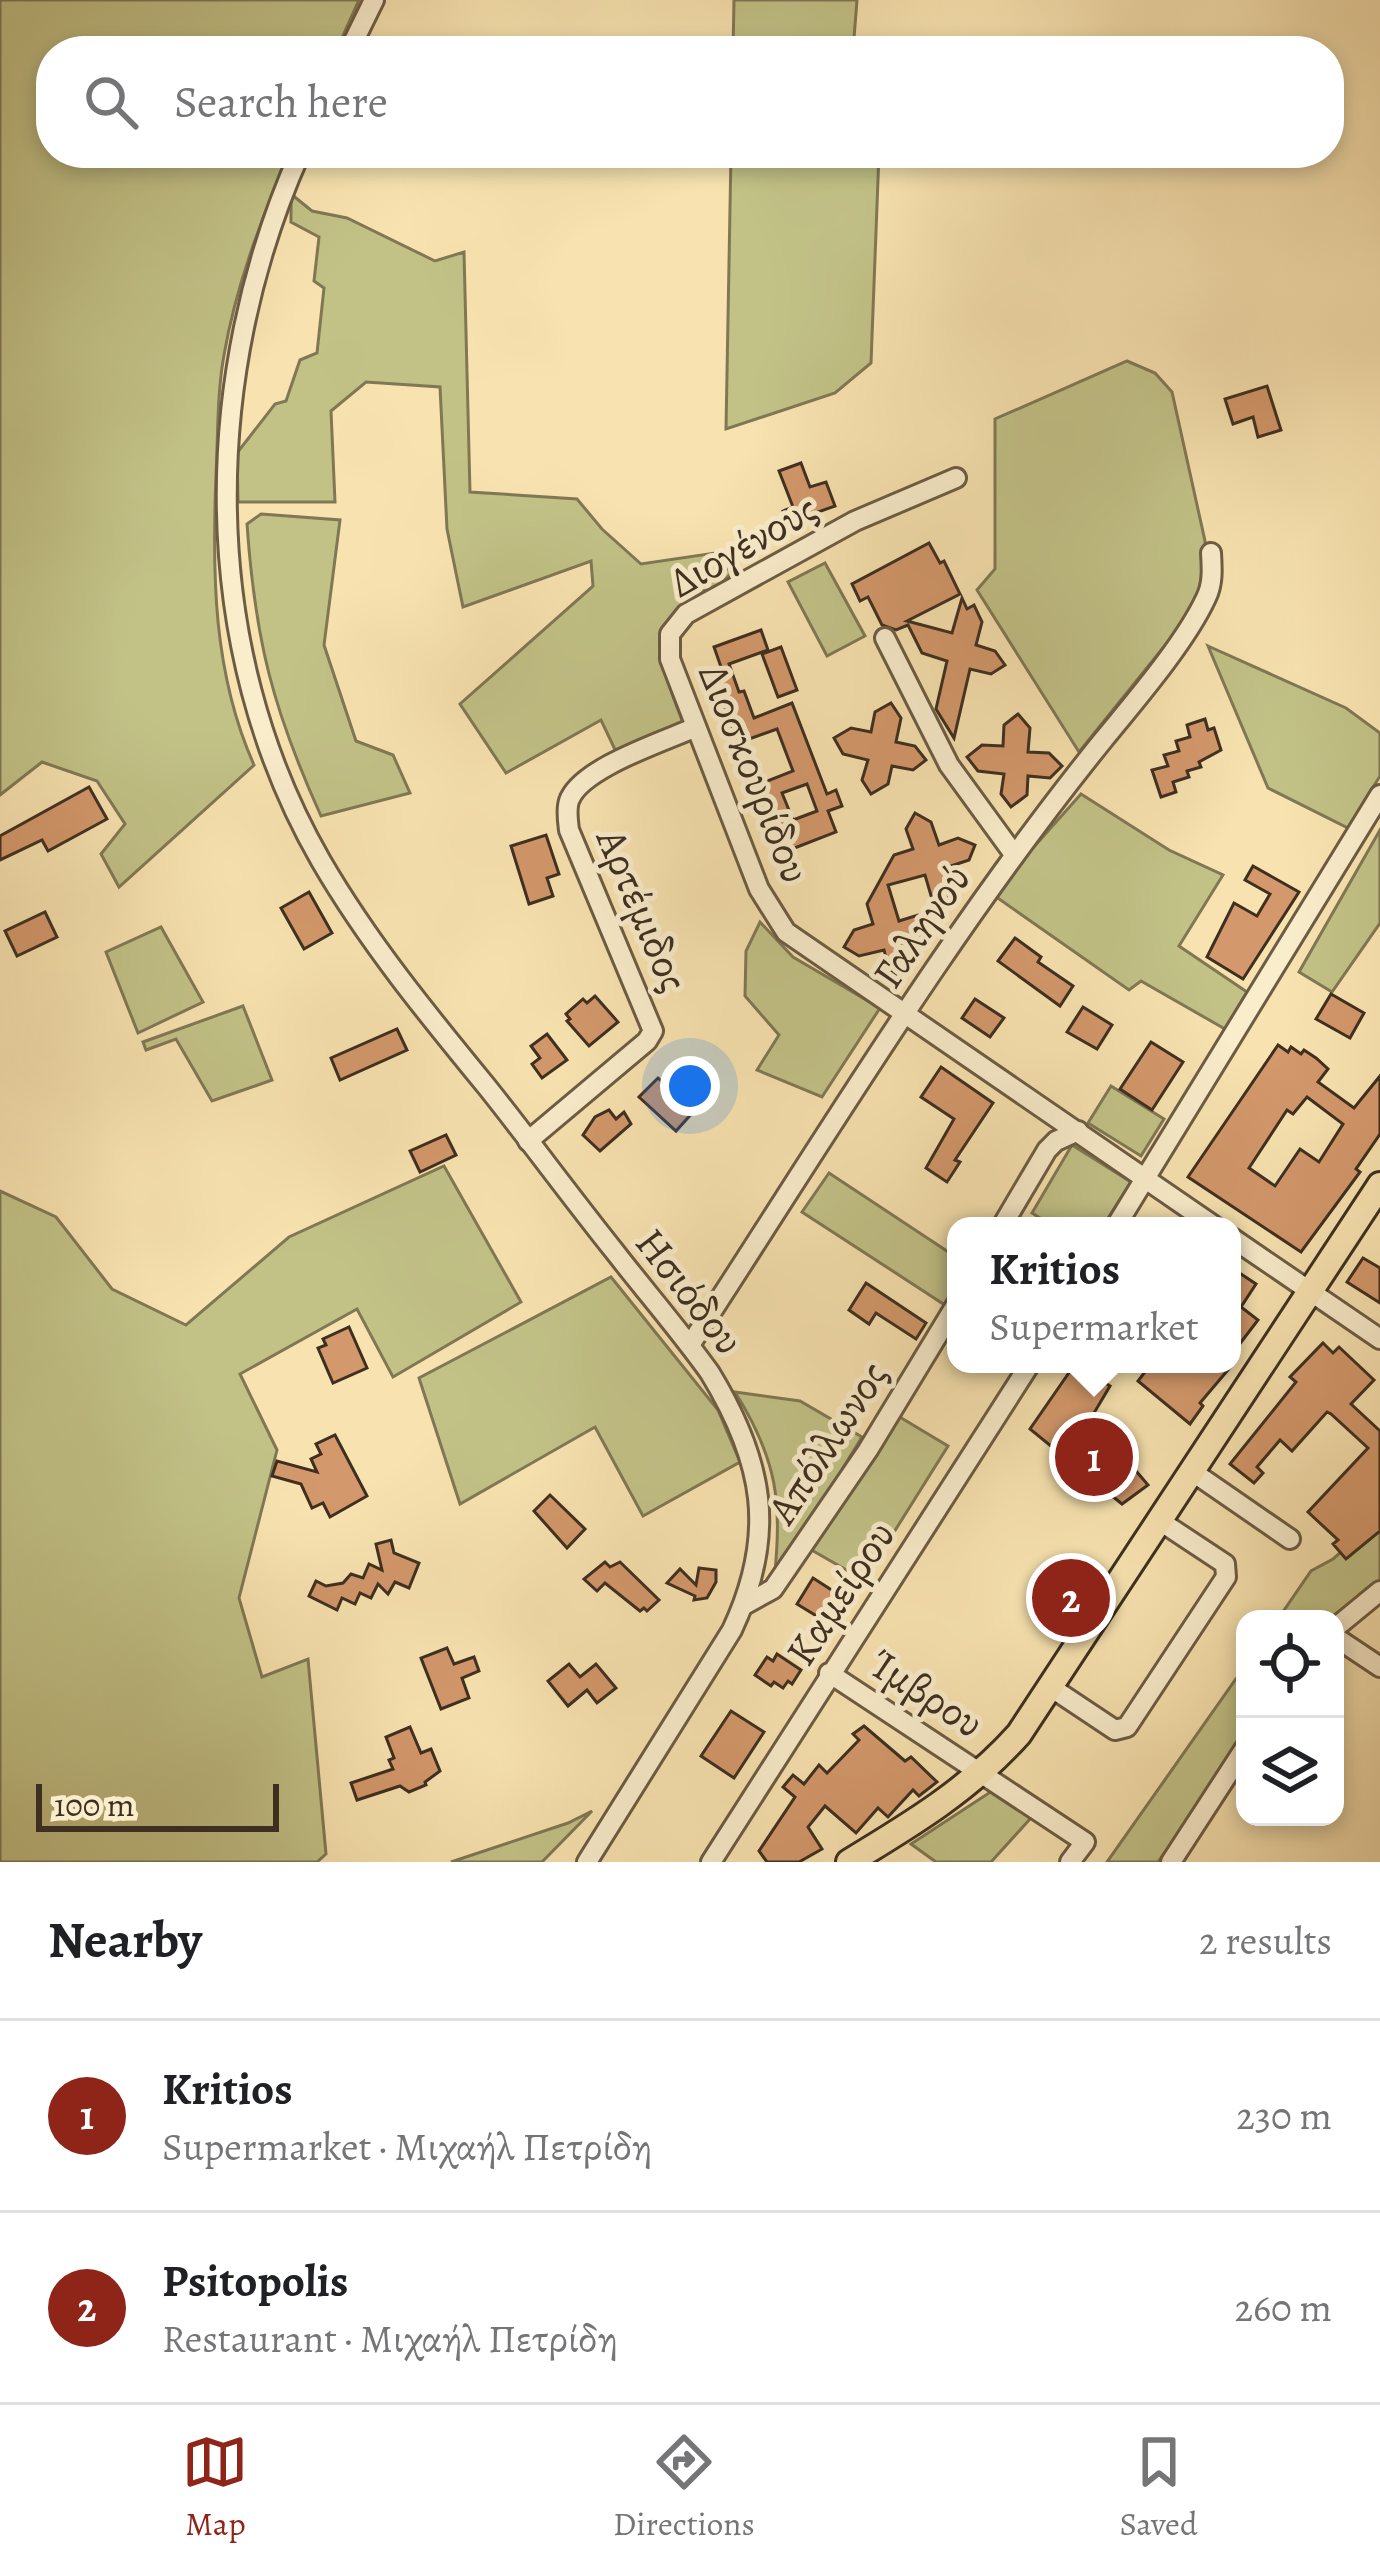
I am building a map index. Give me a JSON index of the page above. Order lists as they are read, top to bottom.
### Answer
{
  "streets": {
    "street": [
      "Διογένους",
      "Διοσκουρίδου",
      "Αρτέμιδος",
      "Γαληνού",
      "Ησιόδου",
      "Απόλλωνος",
      "Καμείρου",
      "Ίμβρου"
    ]
  },
  "crossings": [
    ["Διογένους", "Διοσκουρίδου"],
    ["Διοσκουρίδου", "Αρτέμιδος"],
    ["Διοσκουρίδου", "Γαληνού"],
    ["Αρτέμιδος", "Ησιόδου"],
    ["Γαληνού", "Ησιόδου"],
    ["Ησιόδου", "Απόλλωνος"],
    ["Καμείρου", "Ίμβρου"]
  ],
  "scale_bar": "100 m",
  "page": {
    "search": "Search here",
    "popup": ["Kritios", "Supermarket"],
    "pins": ["1", "2"],
    "scale": "100 m",
    "heading": ["Nearby", "2 results"],
    "list": [
      {
        "mark": "1",
        "name": "Kritios",
        "note": "Supermarket · Μιχαήλ Πετρίδη",
        "value": "230 m"
      },
      {
        "mark": "2",
        "name": "Psitopolis",
        "note": "Restaurant · Μιχαήλ Πετρίδη",
        "value": "260 m"
      }
    ],
    "nav": ["Map", "Directions", "Saved"]
  }
}
